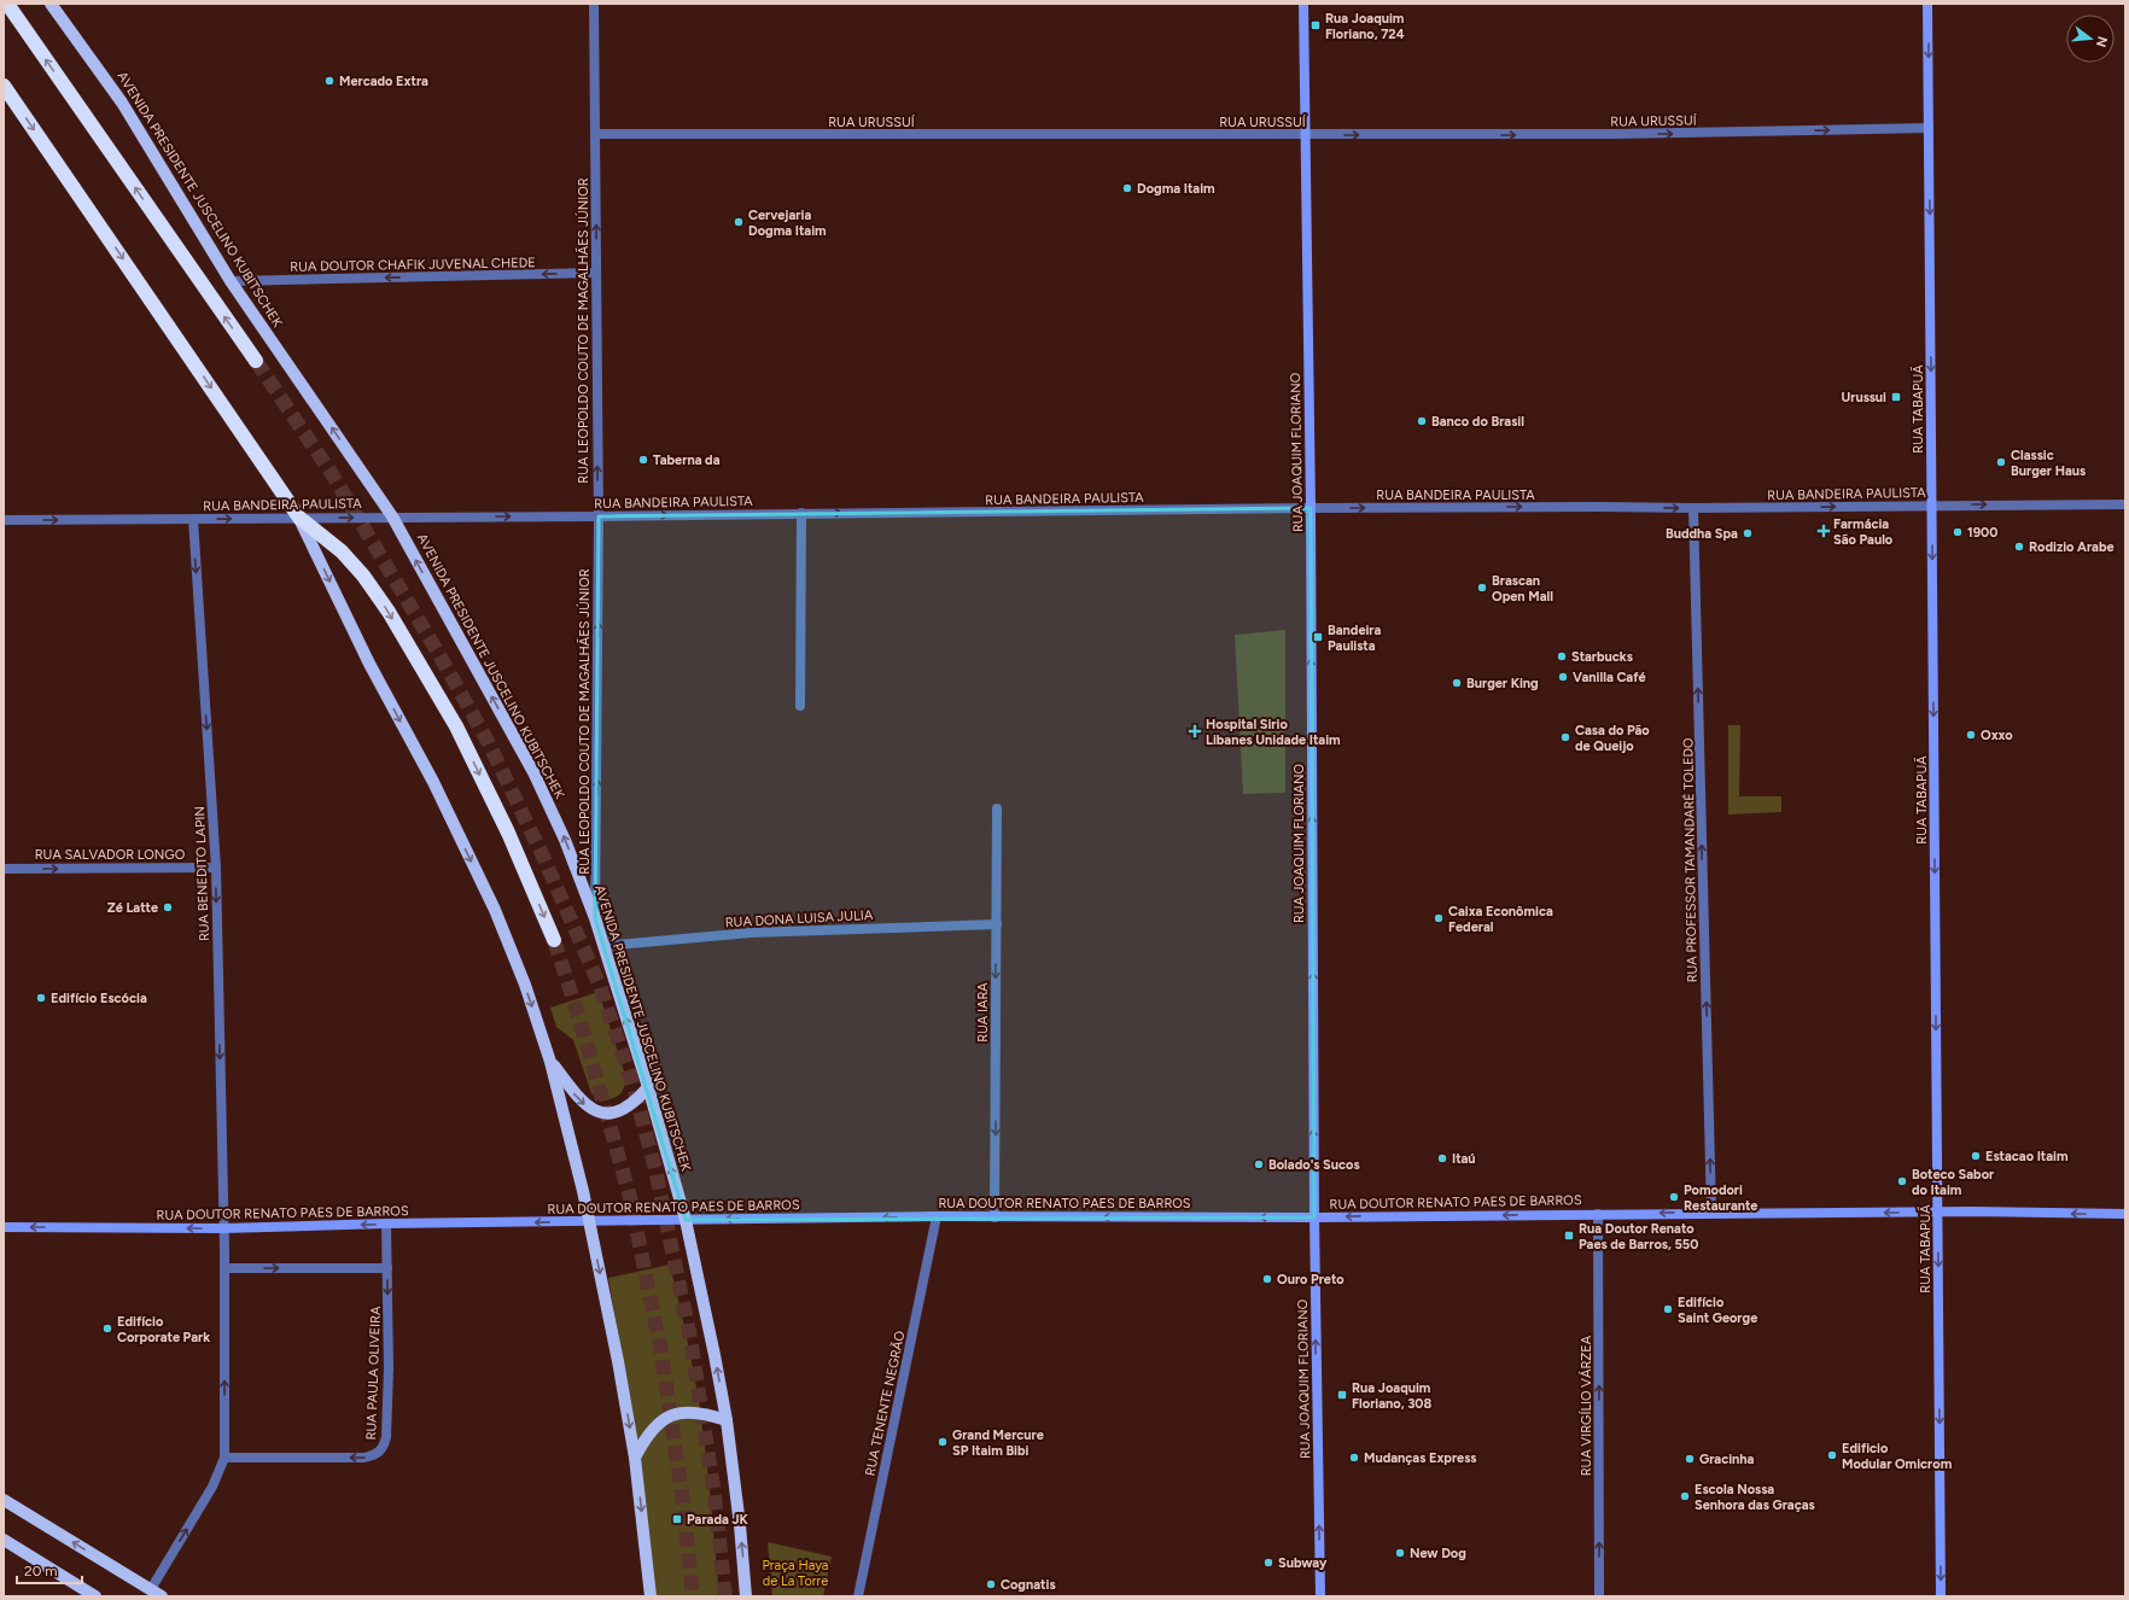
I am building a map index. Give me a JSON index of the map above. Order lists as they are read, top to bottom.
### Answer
{
  "streets": {
    "main road": ["AVENIDA PRESIDENTE JUSCELINO KUBITSCHEK"],
    "street": [
      "RUA URUSSUÍ",
      "RUA DOUTOR CHAFIK JUVENAL CHEDE",
      "RUA LEOPOLDO COUTO DE MAGALHÃES JÚNIOR",
      "RUA TABAPUÃ",
      "RUA JOAQUIM FLORIANO",
      "RUA BANDEIRA PAULISTA",
      "RUA SALVADOR LONGO",
      "RUA PROFESSOR TAMANDARÉ TOLEDO",
      "RUA BENEDITO LAPIN",
      "RUA DONA LUISA JULIA",
      "RUA IARA",
      "RUA DOUTOR RENATO PAES DE BARROS",
      "RUA PAULA OLIVEIRA",
      "RUA TENENTE NEGRÃO",
      "RUA VIRGÍLIO VÁRZEA"
    ]
  },
  "crossings": [
    ["RUA URUSSUÍ", "RUA LEOPOLDO COUTO DE MAGALHÃES JÚNIOR"],
    ["RUA URUSSUÍ", "RUA TABAPUÃ"],
    ["RUA URUSSUÍ", "RUA JOAQUIM FLORIANO"],
    ["AVENIDA PRESIDENTE JUSCELINO KUBITSCHEK", "RUA DOUTOR CHAFIK JUVENAL CHEDE"],
    ["AVENIDA PRESIDENTE JUSCELINO KUBITSCHEK", "RUA LEOPOLDO COUTO DE MAGALHÃES JÚNIOR"],
    ["AVENIDA PRESIDENTE JUSCELINO KUBITSCHEK", "RUA BANDEIRA PAULISTA"],
    ["AVENIDA PRESIDENTE JUSCELINO KUBITSCHEK", "RUA DONA LUISA JULIA"],
    ["AVENIDA PRESIDENTE JUSCELINO KUBITSCHEK", "RUA DOUTOR RENATO PAES DE BARROS"],
    ["RUA DOUTOR CHAFIK JUVENAL CHEDE", "RUA LEOPOLDO COUTO DE MAGALHÃES JÚNIOR"],
    ["RUA LEOPOLDO COUTO DE MAGALHÃES JÚNIOR", "RUA BANDEIRA PAULISTA"],
    ["RUA TABAPUÃ", "RUA BANDEIRA PAULISTA"],
    ["RUA TABAPUÃ", "RUA DOUTOR RENATO PAES DE BARROS"],
    ["RUA JOAQUIM FLORIANO", "RUA BANDEIRA PAULISTA"],
    ["RUA JOAQUIM FLORIANO", "RUA DOUTOR RENATO PAES DE BARROS"],
    ["RUA BANDEIRA PAULISTA", "RUA PROFESSOR TAMANDARÉ TOLEDO"],
    ["RUA BANDEIRA PAULISTA", "RUA BENEDITO LAPIN"],
    ["RUA SALVADOR LONGO", "RUA BENEDITO LAPIN"],
    ["RUA PROFESSOR TAMANDARÉ TOLEDO", "RUA DOUTOR RENATO PAES DE BARROS"],
    ["RUA BENEDITO LAPIN", "RUA DOUTOR RENATO PAES DE BARROS"],
    ["RUA BENEDITO LAPIN", "RUA PAULA OLIVEIRA"],
    ["RUA DONA LUISA JULIA", "RUA IARA"],
    ["RUA IARA", "RUA DOUTOR RENATO PAES DE BARROS"],
    ["RUA DOUTOR RENATO PAES DE BARROS", "RUA PAULA OLIVEIRA"],
    ["RUA DOUTOR RENATO PAES DE BARROS", "RUA TENENTE NEGRÃO"],
    ["RUA DOUTOR RENATO PAES DE BARROS", "RUA VIRGÍLIO VÁRZEA"]
  ],
  "one_way": [
    "RUA URUSSUÍ",
    "RUA DOUTOR CHAFIK JUVENAL CHEDE",
    "RUA LEOPOLDO COUTO DE MAGALHÃES JÚNIOR",
    "RUA TABAPUÃ",
    "RUA JOAQUIM FLORIANO",
    "RUA BANDEIRA PAULISTA",
    "RUA SALVADOR LONGO",
    "RUA PROFESSOR TAMANDARÉ TOLEDO",
    "RUA IARA",
    "RUA DOUTOR RENATO PAES DE BARROS",
    "RUA VIRGÍLIO VÁRZEA"
  ],
  "parks": ["Praça Haya de La Torre"],
  "places": {
    "transit": [
      "Rua Joaquim Floriano, 724",
      "Urussui",
      "Bandeira Paulista",
      "Rua Doutor Renato Paes de Barros, 550",
      "Rua Joaquim Floriano, 308",
      "Parada JK"
    ],
    "other": [
      "Mercado Extra",
      "Dogma Itaim",
      "Cervejaria Dogma Itaim",
      "Banco do Brasil",
      "Taberna da",
      "Classic Burger Haus",
      "1900",
      "Buddha Spa",
      "Rodizio Arabe",
      "Brascan Open Mall",
      "Starbucks",
      "Vanilla Café",
      "Burger King",
      "Oxxo",
      "Casa do Pão de Queijo",
      "Zé Latte",
      "Caixa Econômica Federal",
      "Edifício Escócia",
      "Estacao Itaim",
      "Itaú",
      "Bolado's Sucos",
      "Boteco Sabor do Itaim",
      "Pomodori Restaurante",
      "Ouro Preto",
      "Edifício Saint George",
      "Edifício Corporate Park",
      "Grand Mercure SP Itaim Bibi",
      "Edificio Modular Omicrom",
      "Mudanças Express",
      "Gracinha",
      "Escola Nossa Senhora das Graças",
      "New Dog",
      "Subway",
      "Cognatis"
    ],
    "health": ["Farmácia São Paulo", "Hospital Sirio Libanes Unidade Itaim"]
  },
  "scale_bar": "20 m",
  "north": "right"
}
